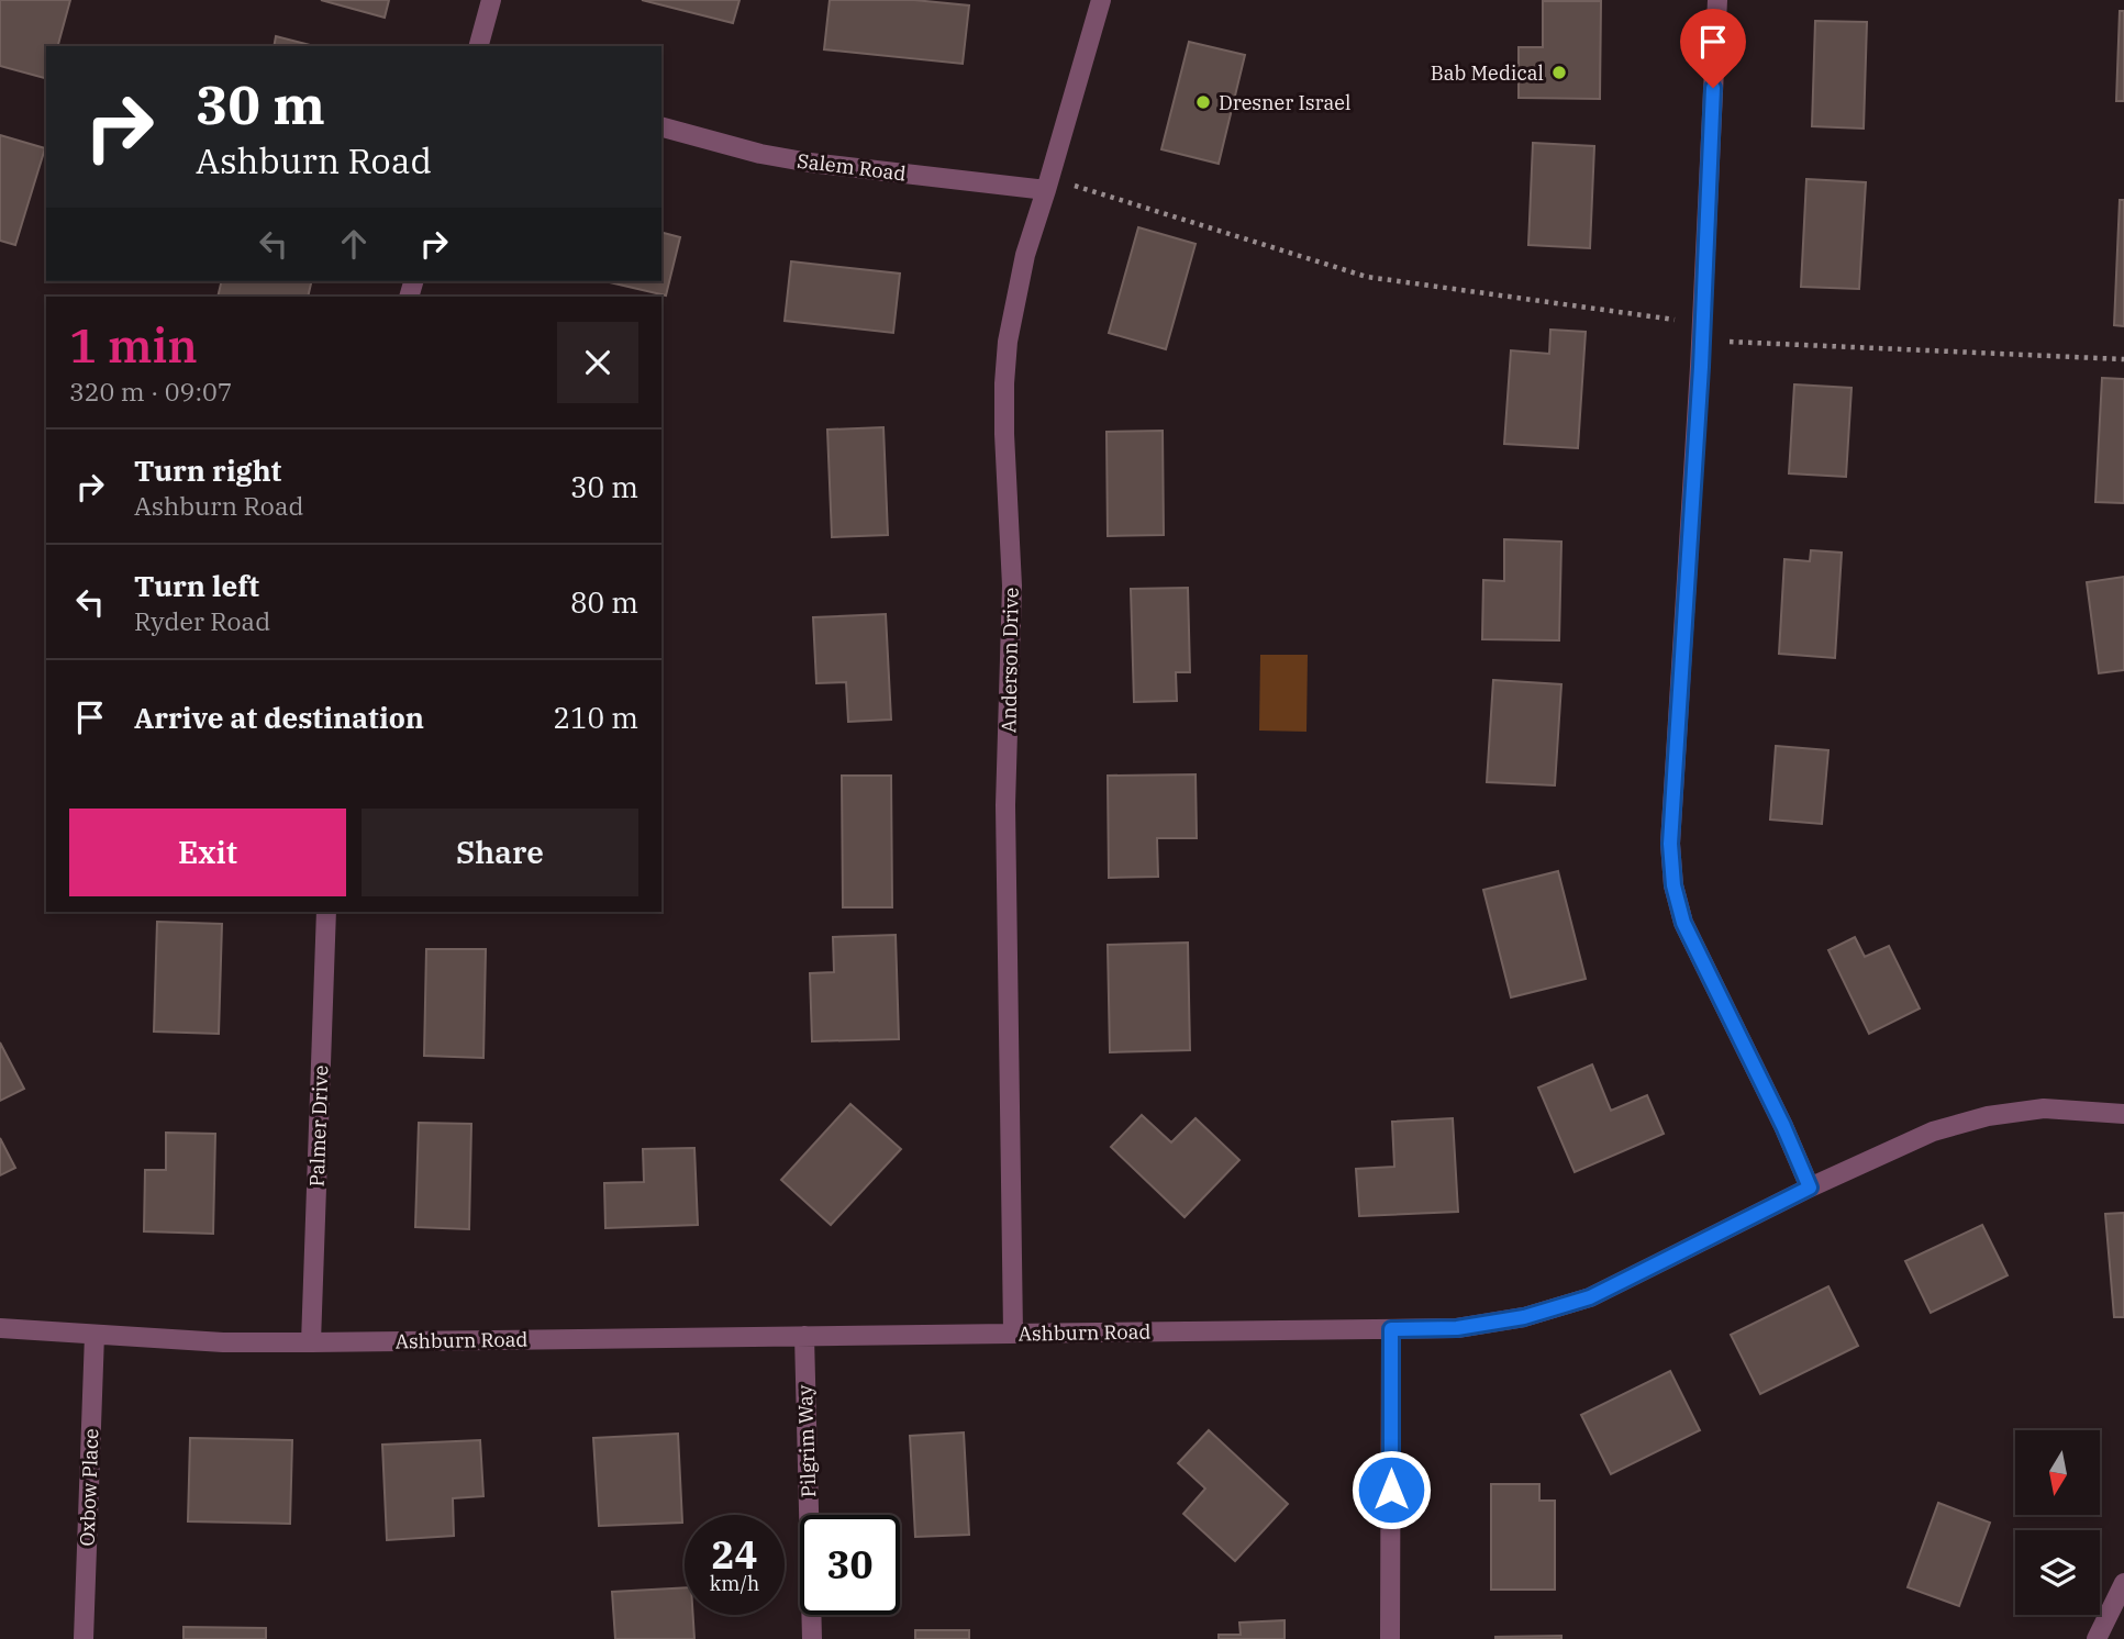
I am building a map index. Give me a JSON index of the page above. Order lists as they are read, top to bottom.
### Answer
{
  "streets": {
    "street": [
      "Salem Road",
      "Anderson Drive",
      "Palmer Drive",
      "Ashburn Road",
      "Pilgrim Way",
      "Oxbow Place"
    ]
  },
  "crossings": [
    ["Salem Road", "Anderson Drive"],
    ["Anderson Drive", "Ashburn Road"],
    ["Palmer Drive", "Ashburn Road"],
    ["Ashburn Road", "Pilgrim Way"],
    ["Ashburn Road", "Oxbow Place"]
  ],
  "places": ["Bab Medical", "Dresner Israel"],
  "north": "bottom",
  "page": {
    "turn": ["30 m", "Ashburn Road"],
    "heading": ["1 min", "320 m · 09:07"],
    "list": [
      {
        "name": "Turn right",
        "note": "Ashburn Road",
        "value": "30 m"
      },
      {
        "name": "Turn left",
        "note": "Ryder Road",
        "value": "80 m"
      },
      {
        "name": "Arrive at destination",
        "value": "210 m"
      }
    ],
    "buttons": ["Exit", "Share"],
    "speed": "24 km/h",
    "limit": "30"
  }
}
